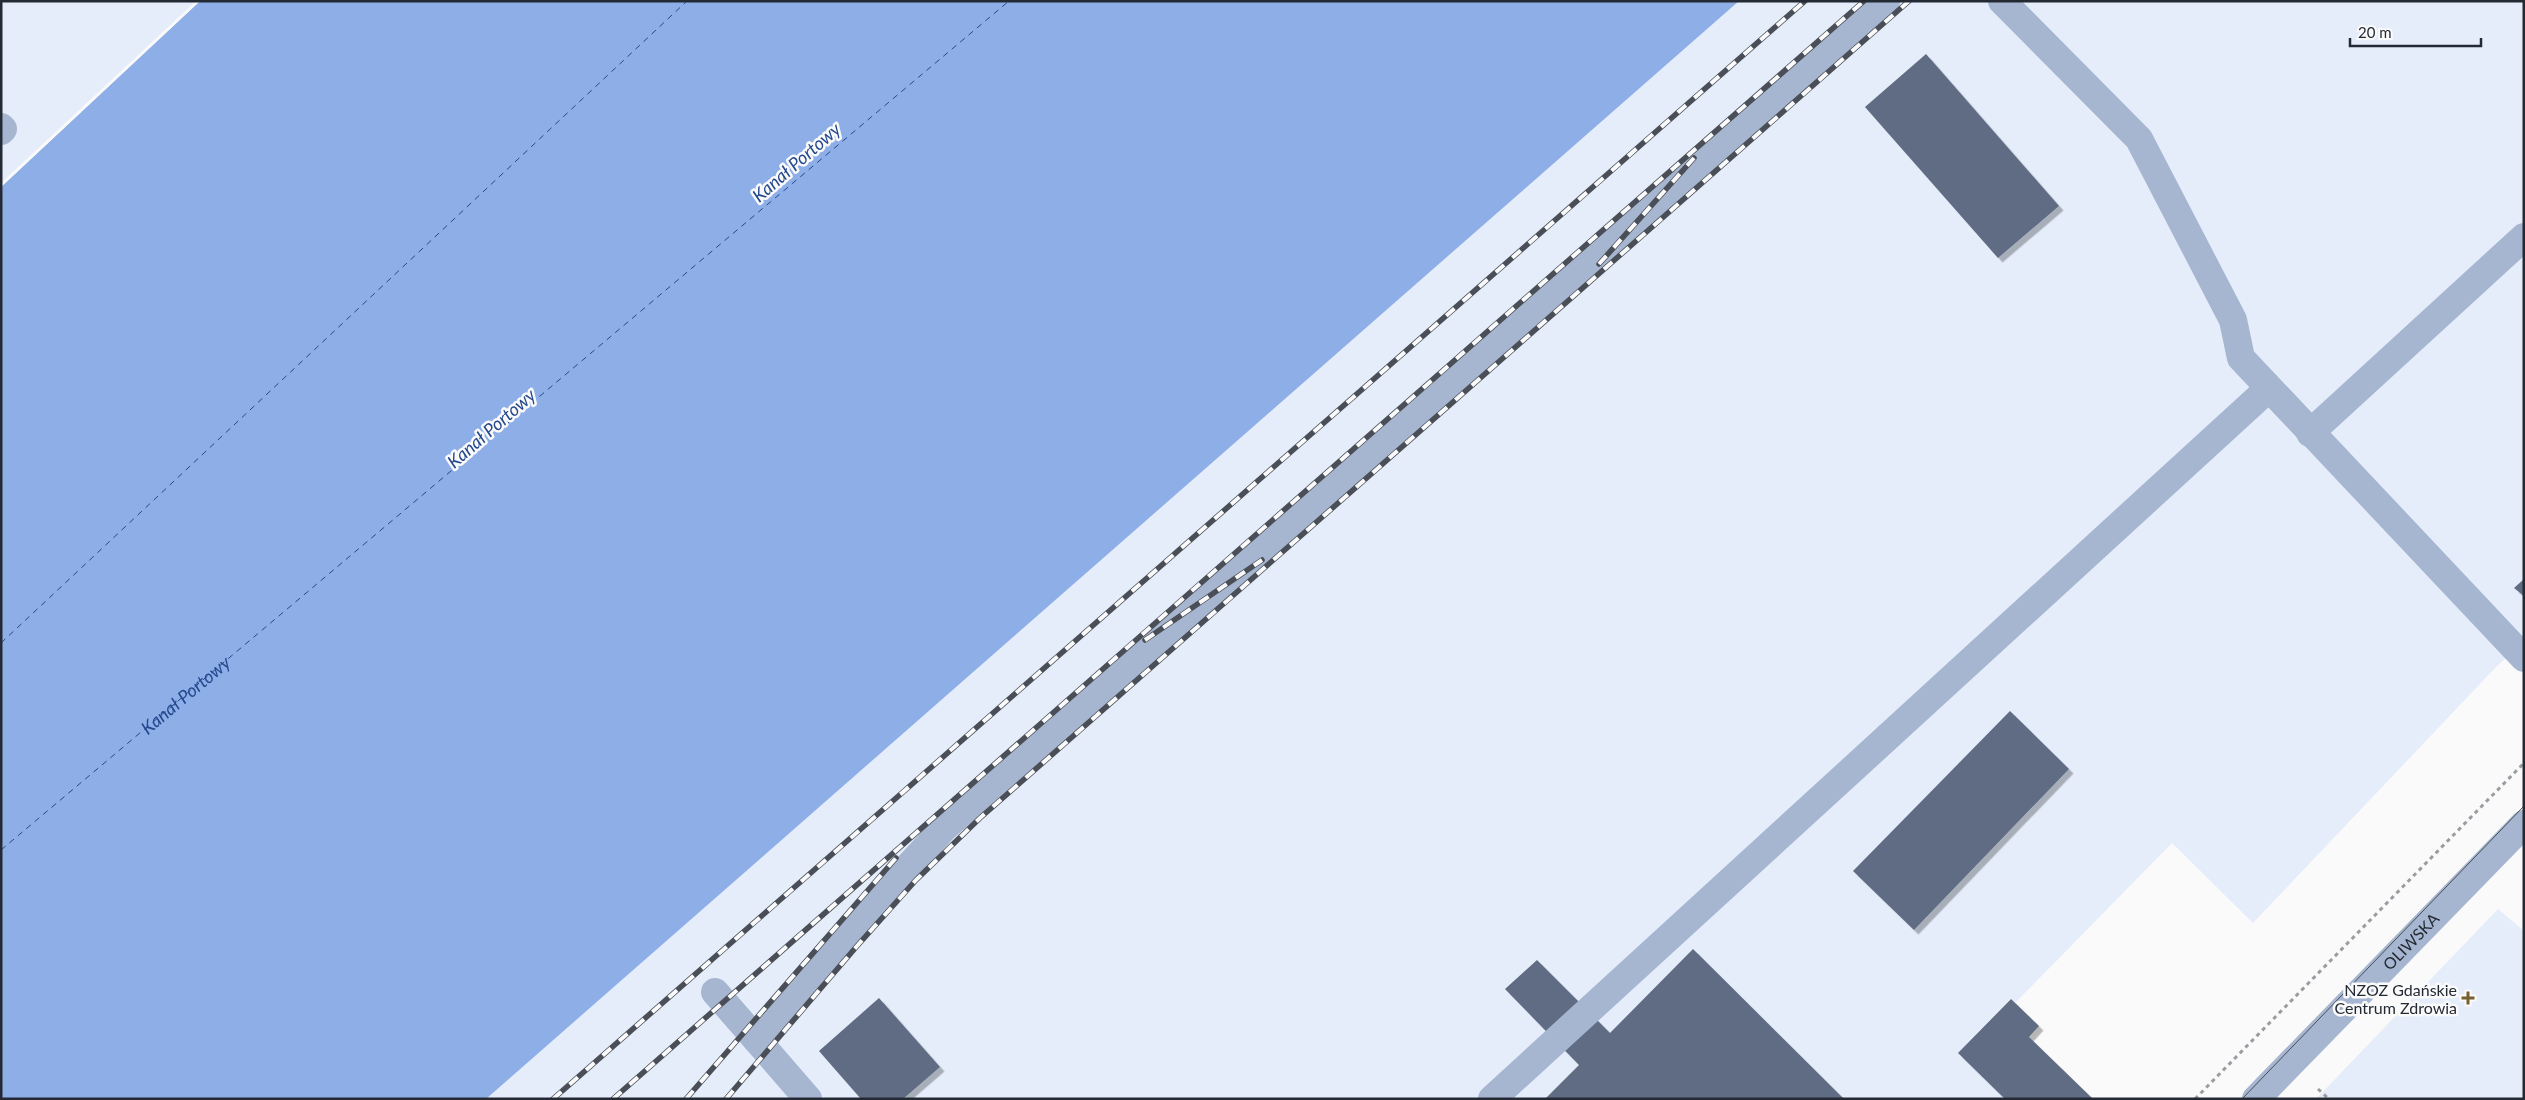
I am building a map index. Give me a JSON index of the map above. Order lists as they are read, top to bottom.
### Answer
{
  "streets": {
    "street": ["OLIWSKA"]
  },
  "water": ["Kanał Portowy"],
  "places": {
    "health": ["NZOZ Gdańskie Centrum Zdrowia"]
  },
  "scale_bar": "20 m"
}
